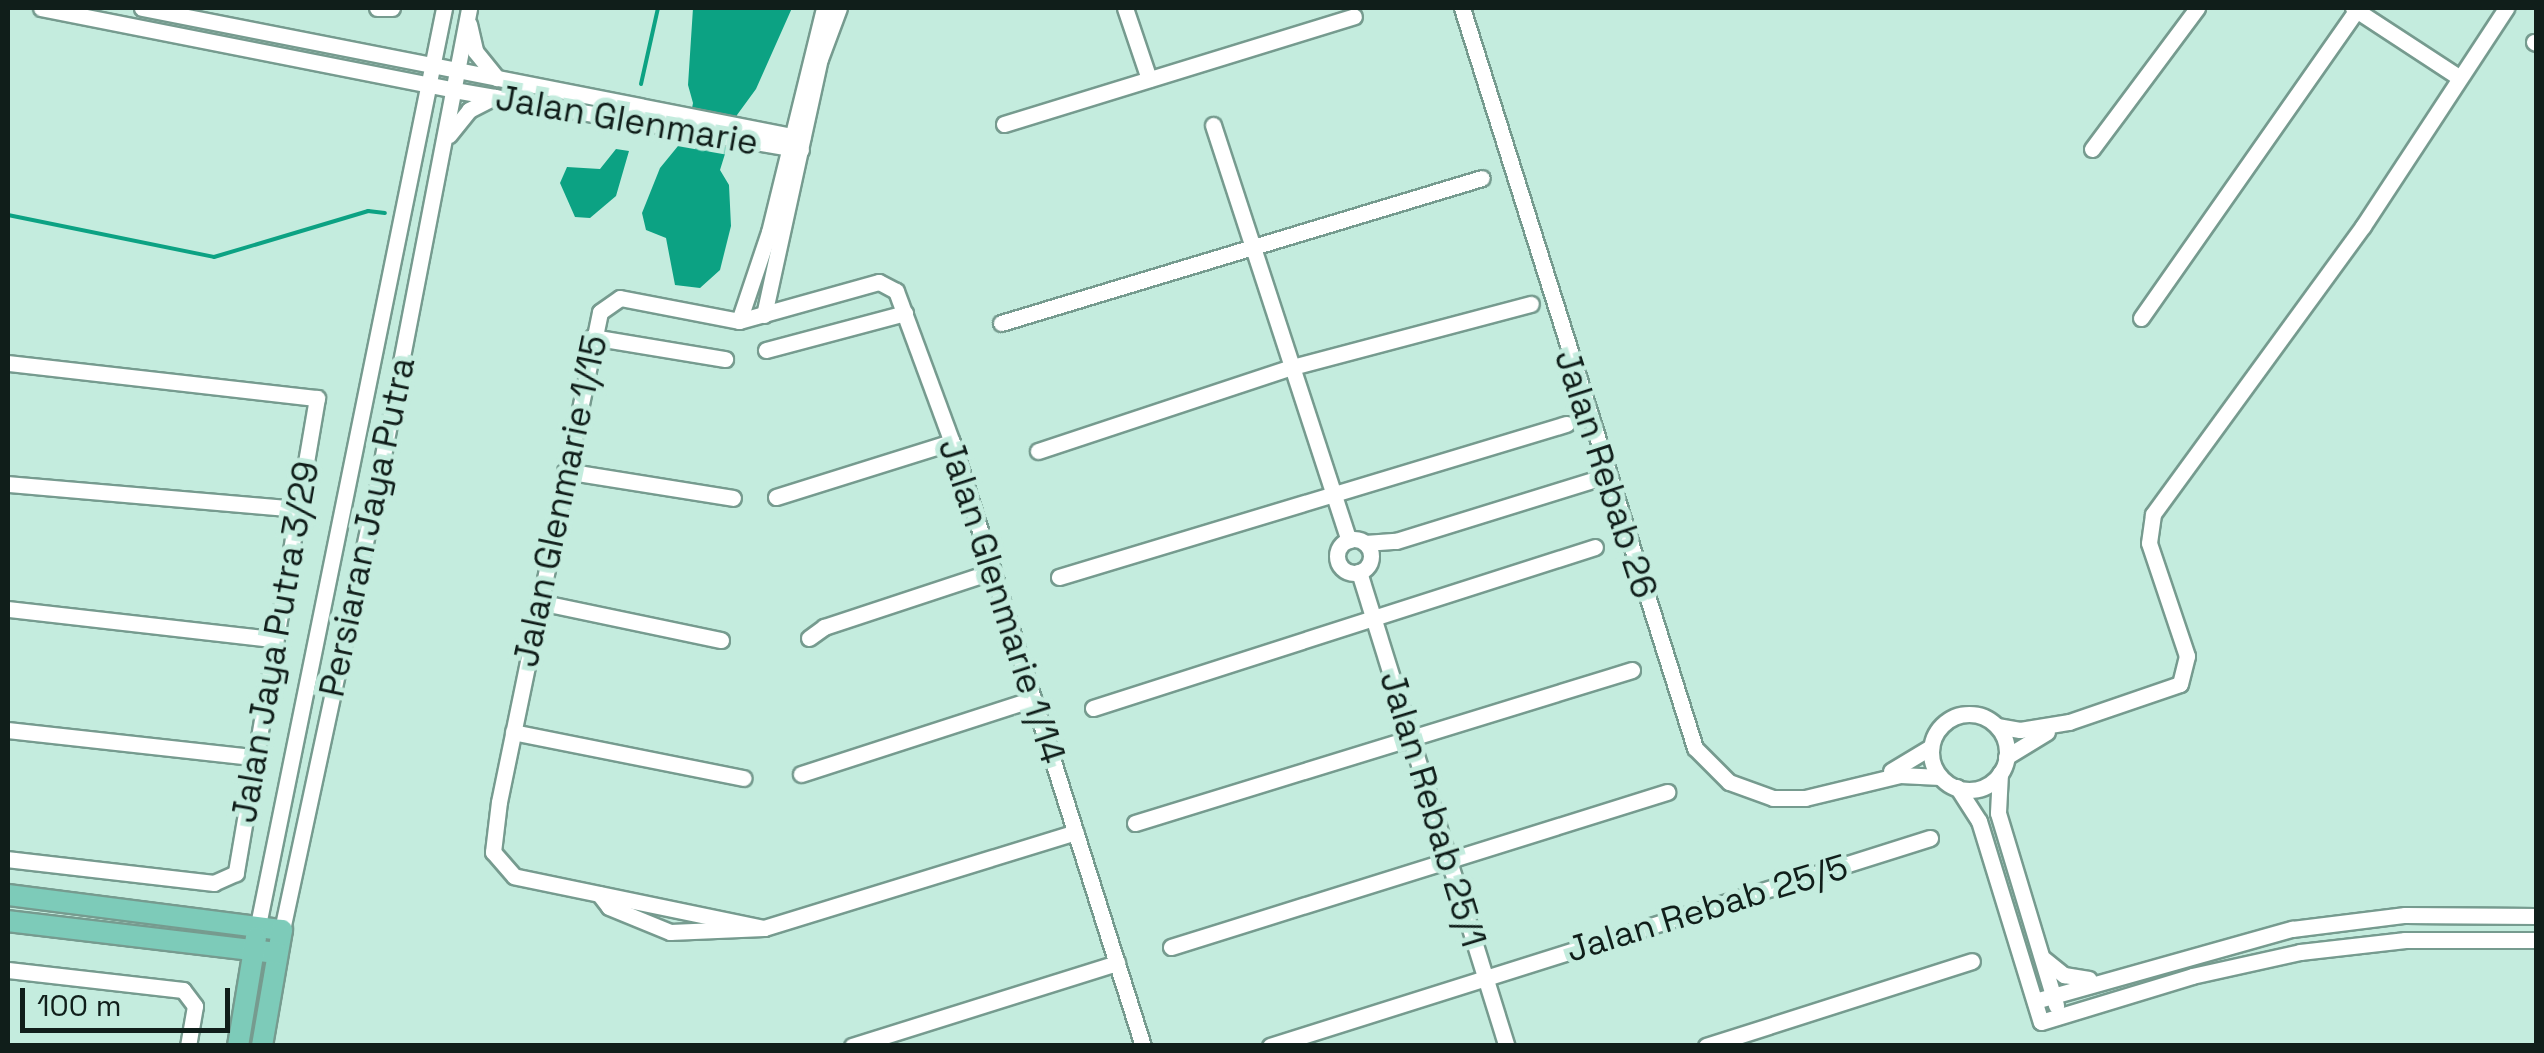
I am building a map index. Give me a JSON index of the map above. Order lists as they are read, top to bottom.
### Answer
{
  "streets": {
    "main road": ["Persiaran Jaya Putra"],
    "street": [
      "Jalan Glenmarie",
      "Jalan Rebab 26",
      "Jalan Glenmarie 1/15",
      "Jalan Glenmarie 1/14",
      "Jalan Jaya Putra 3/29",
      "Jalan Rebab 25/1",
      "Jalan Rebab 25/5"
    ]
  },
  "crossings": [
    ["Jalan Glenmarie", "Persiaran Jaya Putra"],
    ["Jalan Rebab 25/1", "Jalan Rebab 25/5"]
  ],
  "scale_bar": "100 m"
}
